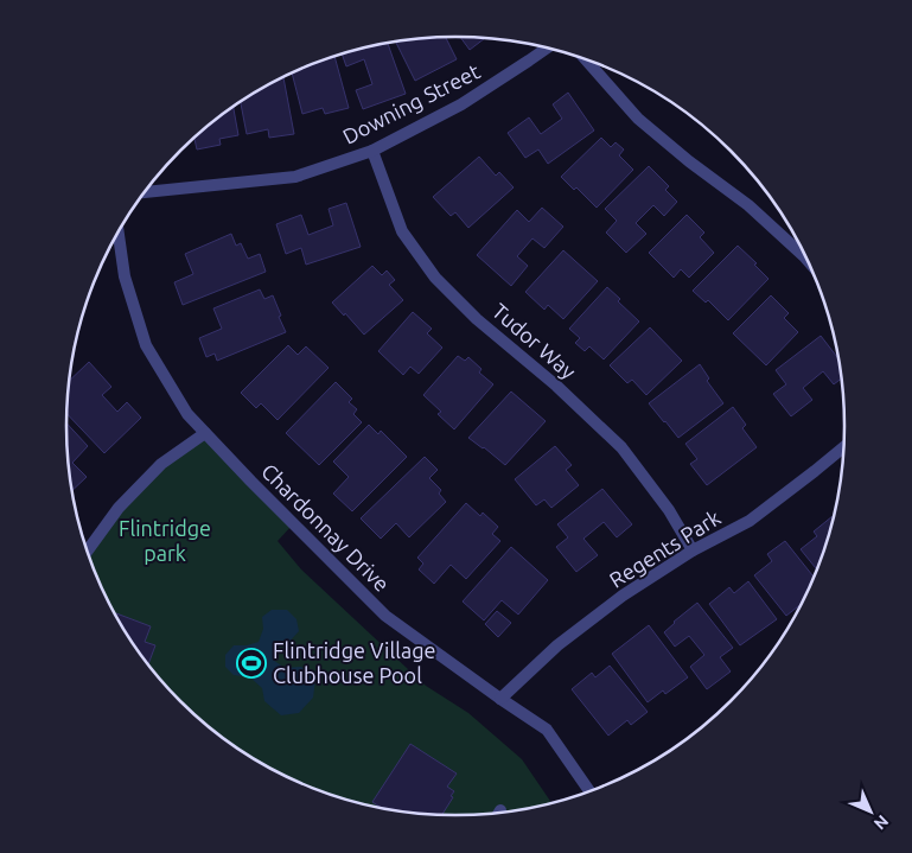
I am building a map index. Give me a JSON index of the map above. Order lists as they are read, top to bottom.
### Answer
{
  "streets": {
    "street": [
      "Downing Street",
      "Tudor Way",
      "Chardonnay Drive",
      "Regents Park"
    ]
  },
  "crossings": [
    ["Downing Street", "Tudor Way"],
    ["Tudor Way", "Regents Park"],
    ["Chardonnay Drive", "Regents Park"]
  ],
  "parks": ["Flintridge park"],
  "places": {
    "sports": ["Flintridge Village Clubhouse Pool"]
  },
  "north": "bottom right"
}
